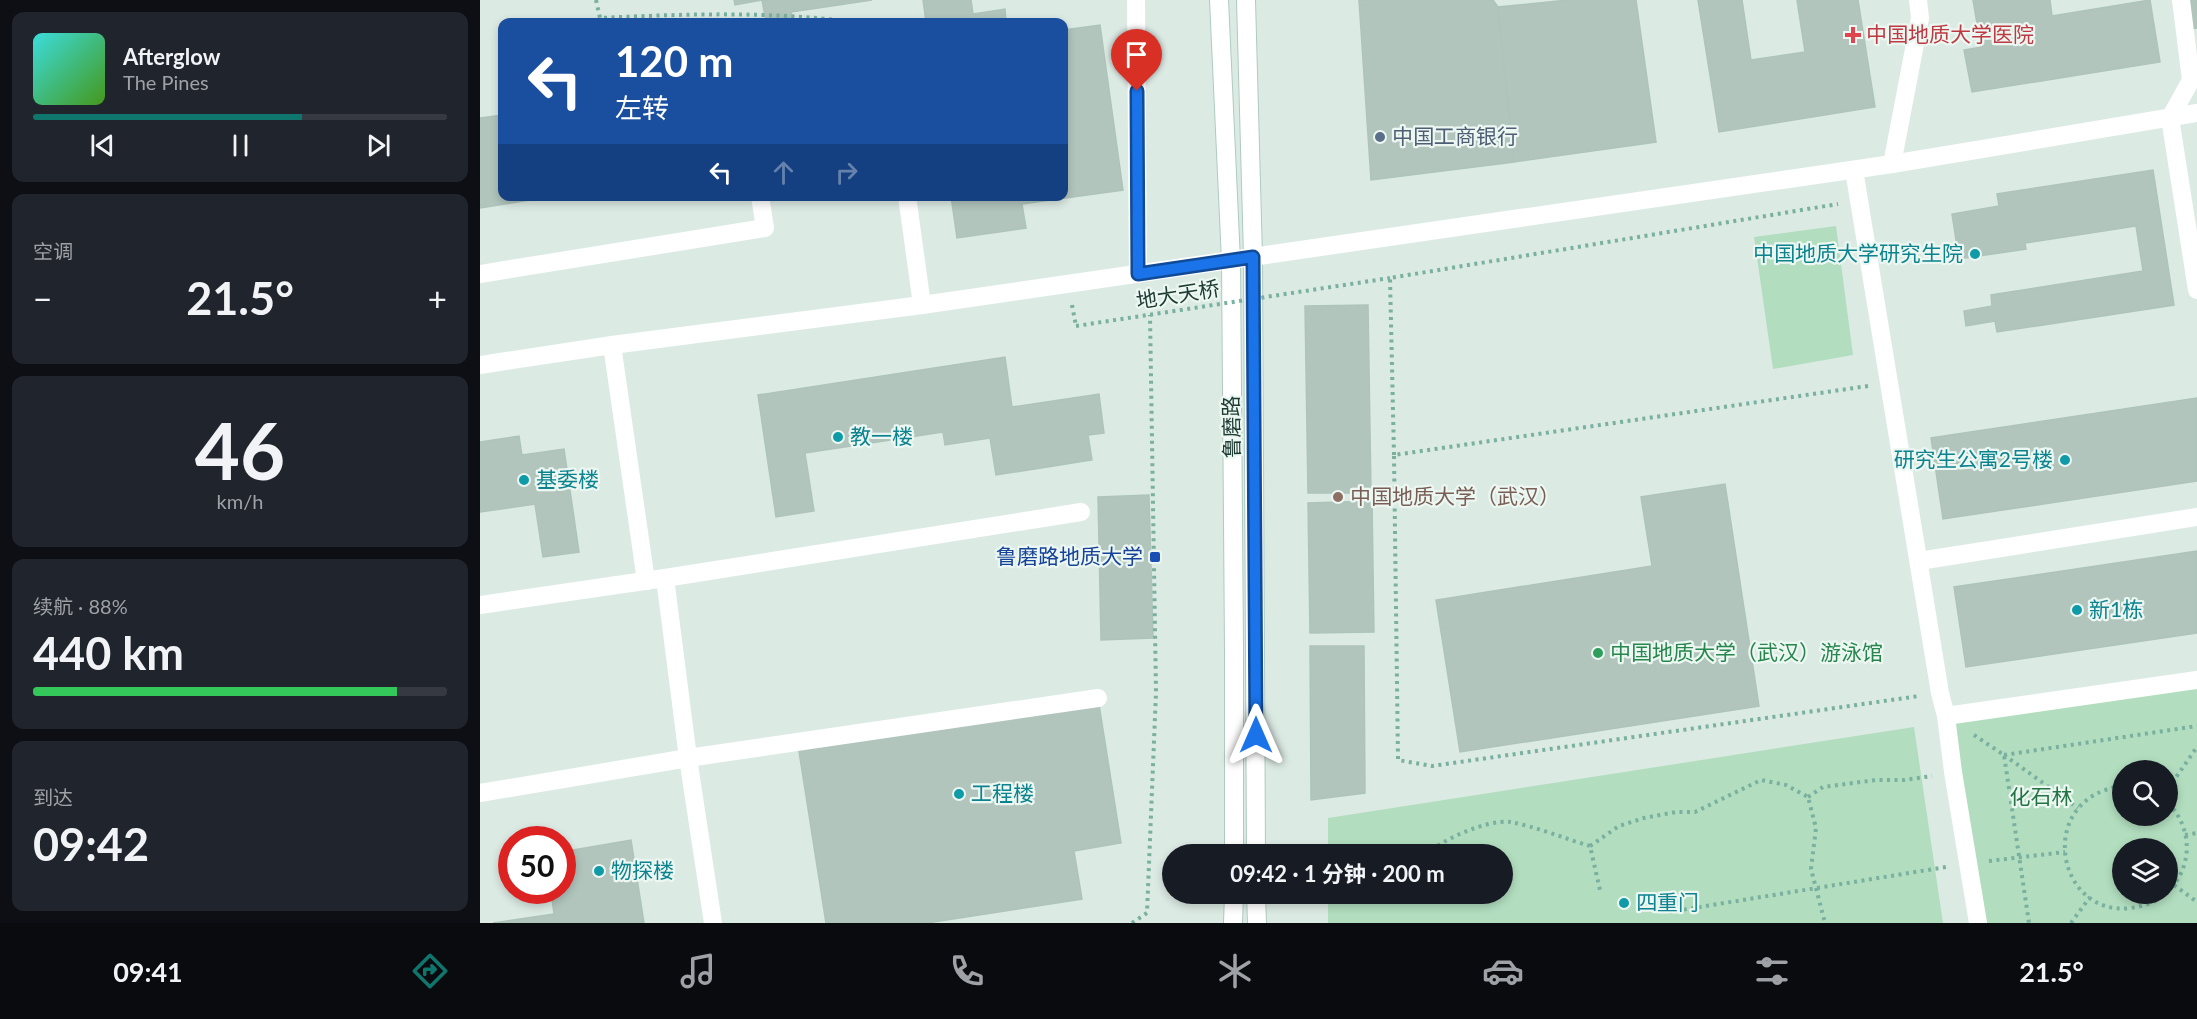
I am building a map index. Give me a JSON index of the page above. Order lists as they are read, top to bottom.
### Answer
{
  "streets": {
    "street": ["鲁磨路"],
    "path": ["地大天桥"]
  },
  "parks": ["化石林"],
  "places": {
    "health": ["中国地质大学医院"],
    "other": [
      "中国工商银行",
      "中国地质大学研究生院",
      "教一楼",
      "研究生公寓2号楼",
      "基委楼",
      "中国地质大学（武汉）",
      "新1栋",
      "中国地质大学（武汉）游泳馆",
      "工程楼",
      "物探楼",
      "四重门"
    ],
    "transit": ["鲁磨路地质大学"]
  },
  "page": {
    "turn": ["120 m", "左转"],
    "song": ["Afterglow", "The Pines"],
    "tile": [
      "空调",
      ["46", "km/h"],
      ["续航 · 88%", "440 km"],
      ["到达", "09:42"]
    ],
    "heat": ["−", "21.5°", "+"],
    "limit": "50",
    "trip": "09:42 · 1 分钟 · 200 m",
    "tabs": ["09:41", "21.5°"]
  }
}
